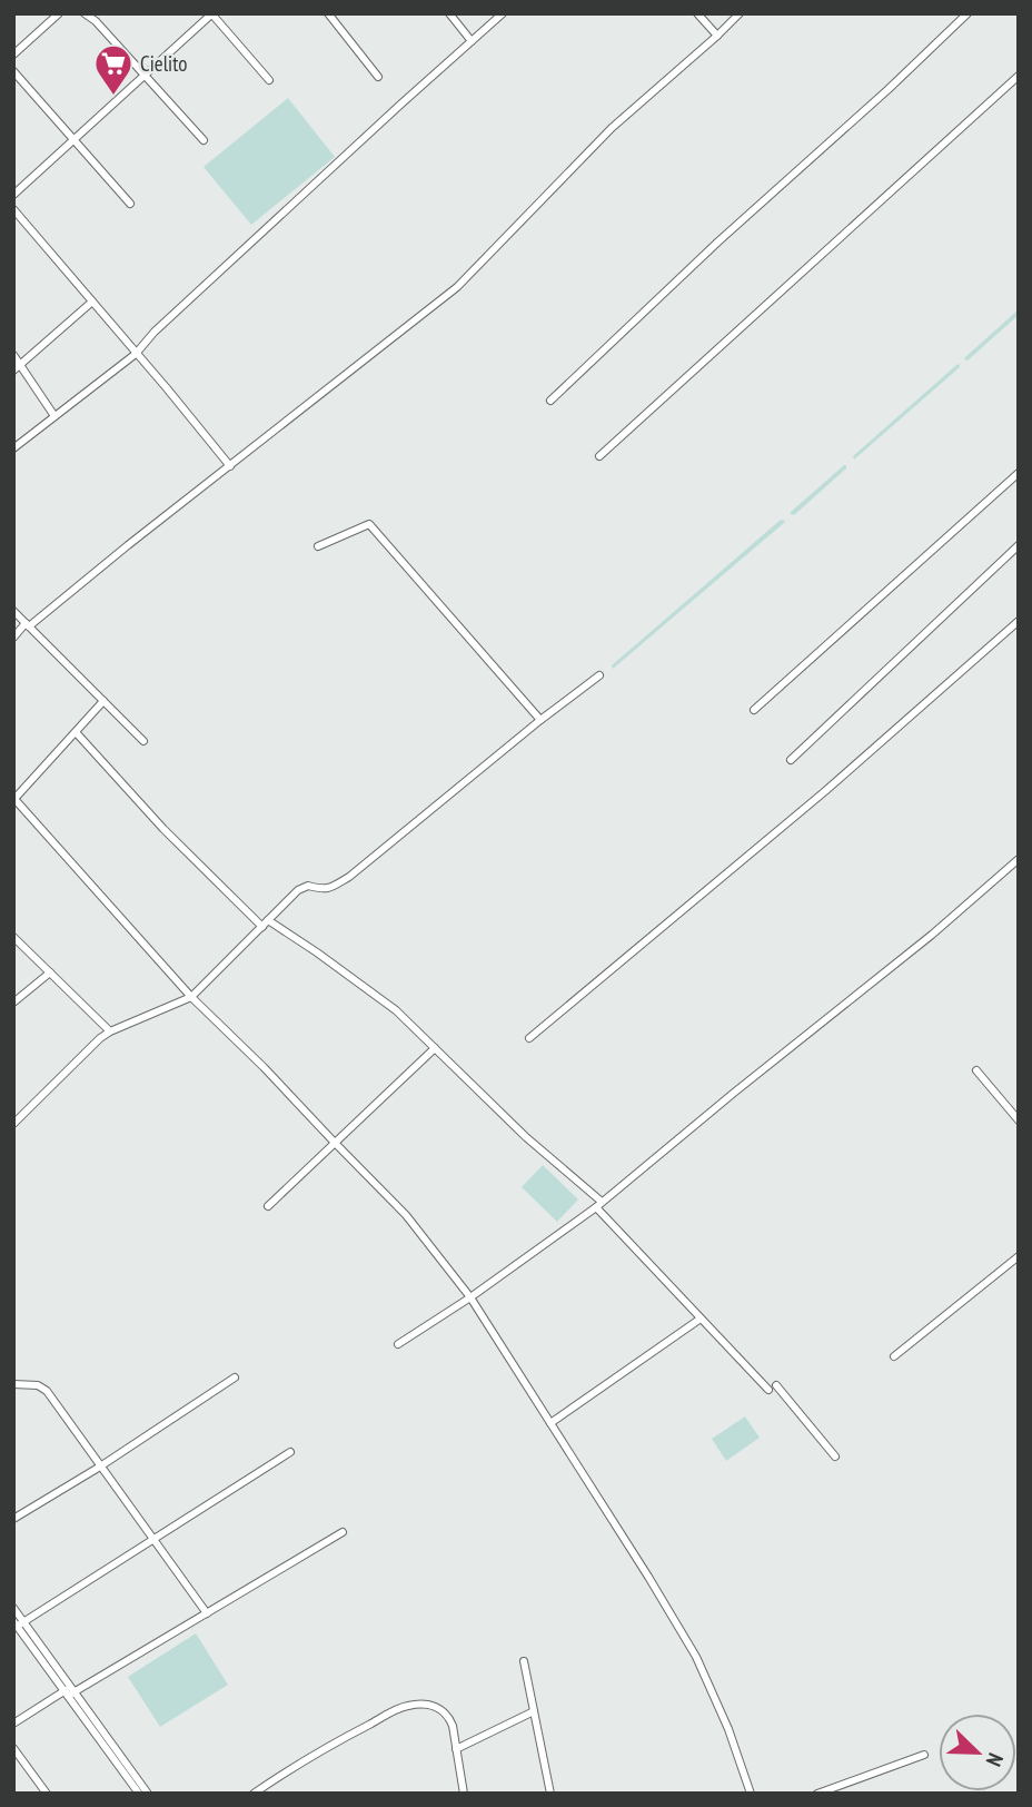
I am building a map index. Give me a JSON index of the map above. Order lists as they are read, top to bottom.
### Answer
{
  "places": {
    "supermarket": ["Cielito"]
  },
  "north": "bottom right"
}
